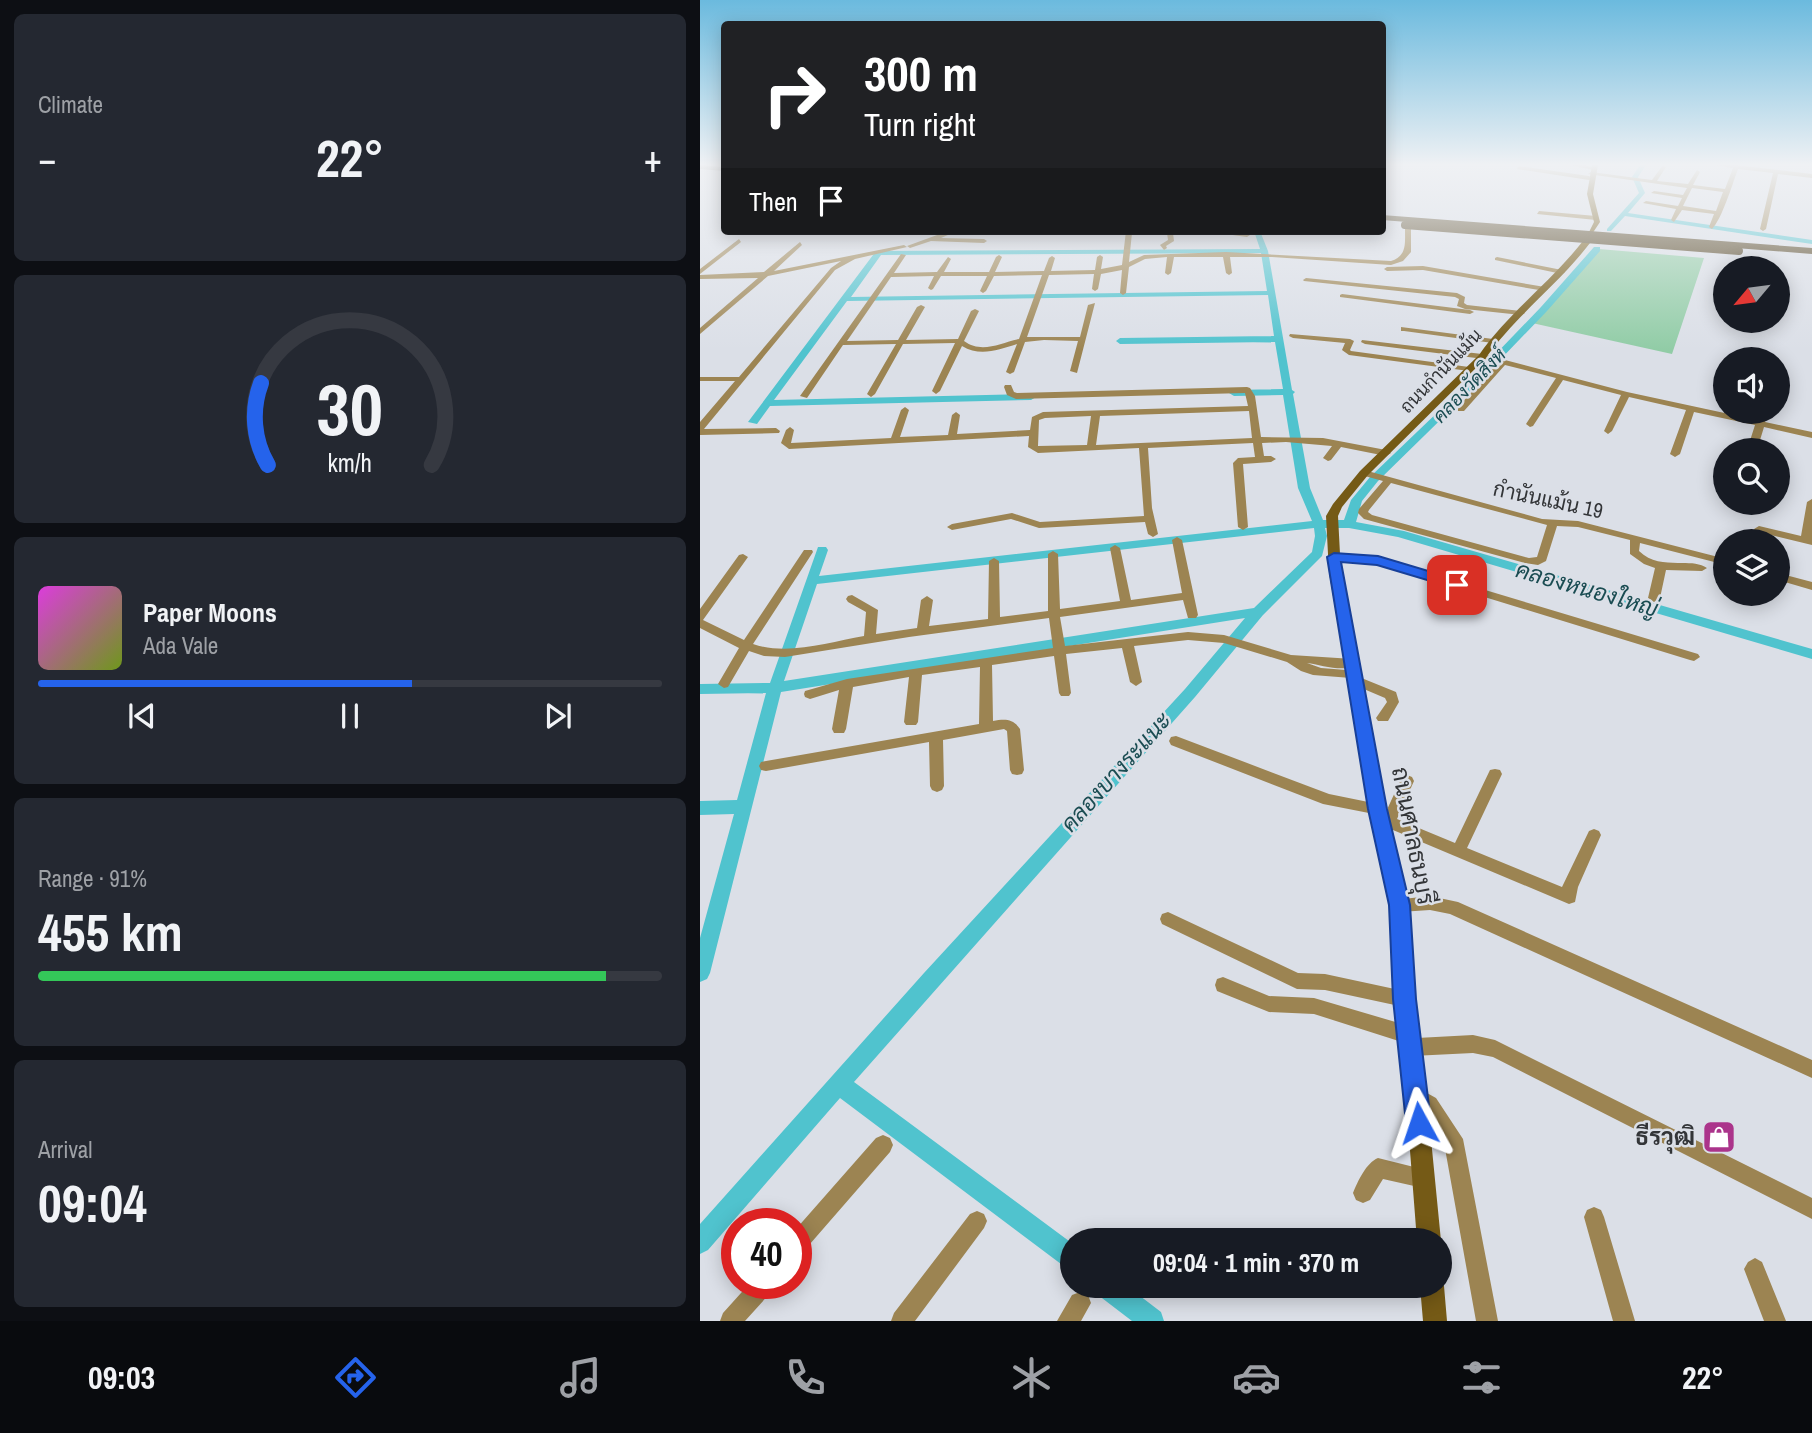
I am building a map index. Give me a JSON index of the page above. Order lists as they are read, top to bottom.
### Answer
{
  "streets": {
    "street": ["ถนนกำนันแม้น", "กำนันแม้น 19", "ถนนศาลธนบุรี"]
  },
  "crossings": [
    ["ถนนกำนันแม้น", "กำนันแม้น 19"],
    ["ถนนกำนันแม้น", "ถนนศาลธนบุรี"]
  ],
  "water": ["คลองวัดสิงห์", "คลองหนองใหญ่", "คลองบางระแนะ"],
  "places": {
    "shop": ["ธีรวุฒิ"]
  },
  "north": "bottom left",
  "page": {
    "tile": [
      "Climate",
      ["Range · 91%", "455 km"],
      ["Arrival", "09:04"]
    ],
    "turn": ["300 m", "Turn right"],
    "heat": ["−", "22°", "+"],
    "then": "Then",
    "song": ["Paper Moons", "Ada Vale"],
    "limit": "40",
    "trip": "09:04 · 1 min · 370 m",
    "tabs": ["09:03", "22°"],
    "gauge": ["30", "km/h"]
  }
}
